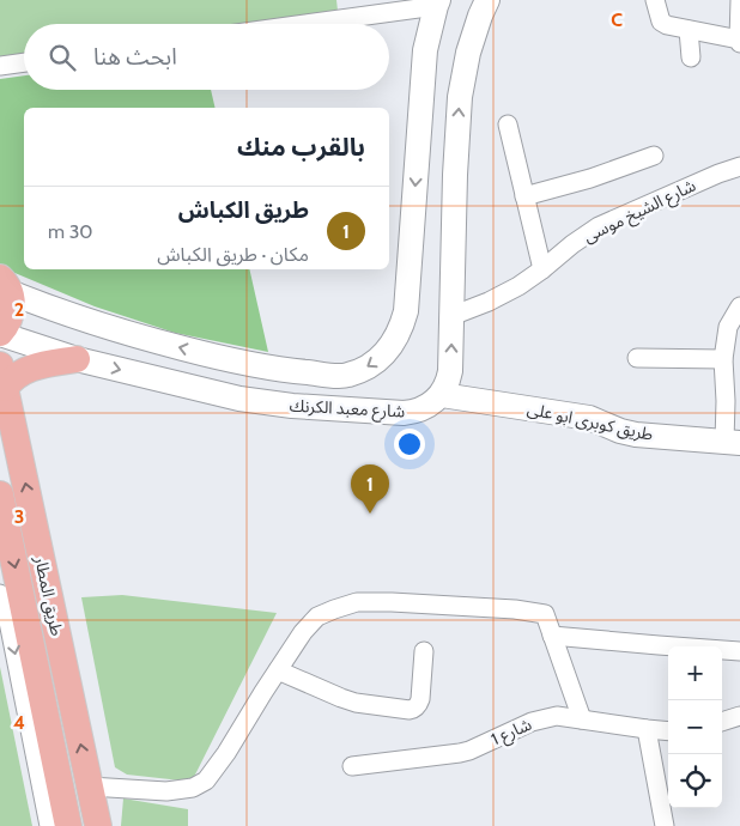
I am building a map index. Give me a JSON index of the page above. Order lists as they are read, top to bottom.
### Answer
{
  "streets": {
    "main road": ["طريق المطار"],
    "street": [
      "شارع الشيخ موسى",
      "شارع معبد الكرنك",
      "طريق كوبرى ابو على",
      "شارع 1"
    ]
  },
  "crossings": [
    ["شارع معبد الكرنك", "طريق كوبرى ابو على"]
  ],
  "page": {
    "search": "ابحث هنا",
    "heading": "بالقرب منك",
    "list": [
      {
        "mark": "1",
        "name": "طريق الكباش",
        "note": "مكان · طريق الكباش",
        "value": "30 m"
      }
    ],
    "pins": "1",
    "map_buttons": ["+", "−"]
  },
  "grid": {
    "columns": ["C"],
    "rows": ["2", "3", "4"]
  }
}
